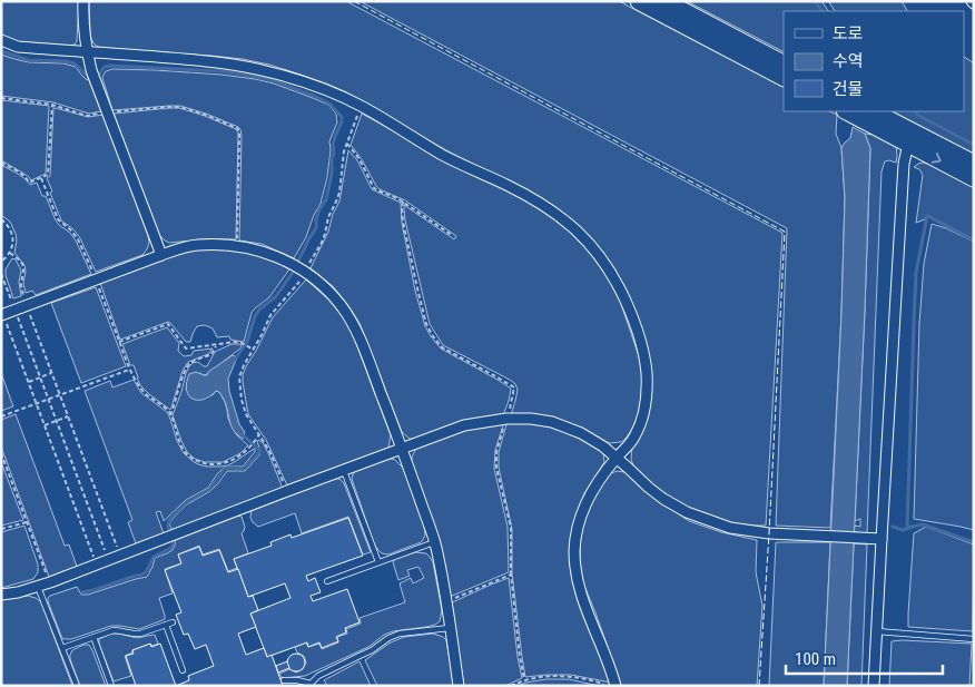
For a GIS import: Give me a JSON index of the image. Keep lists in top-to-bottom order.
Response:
{
  "legend": ["도로", "수역", "건물"],
  "scale_bar": "100 m"
}
